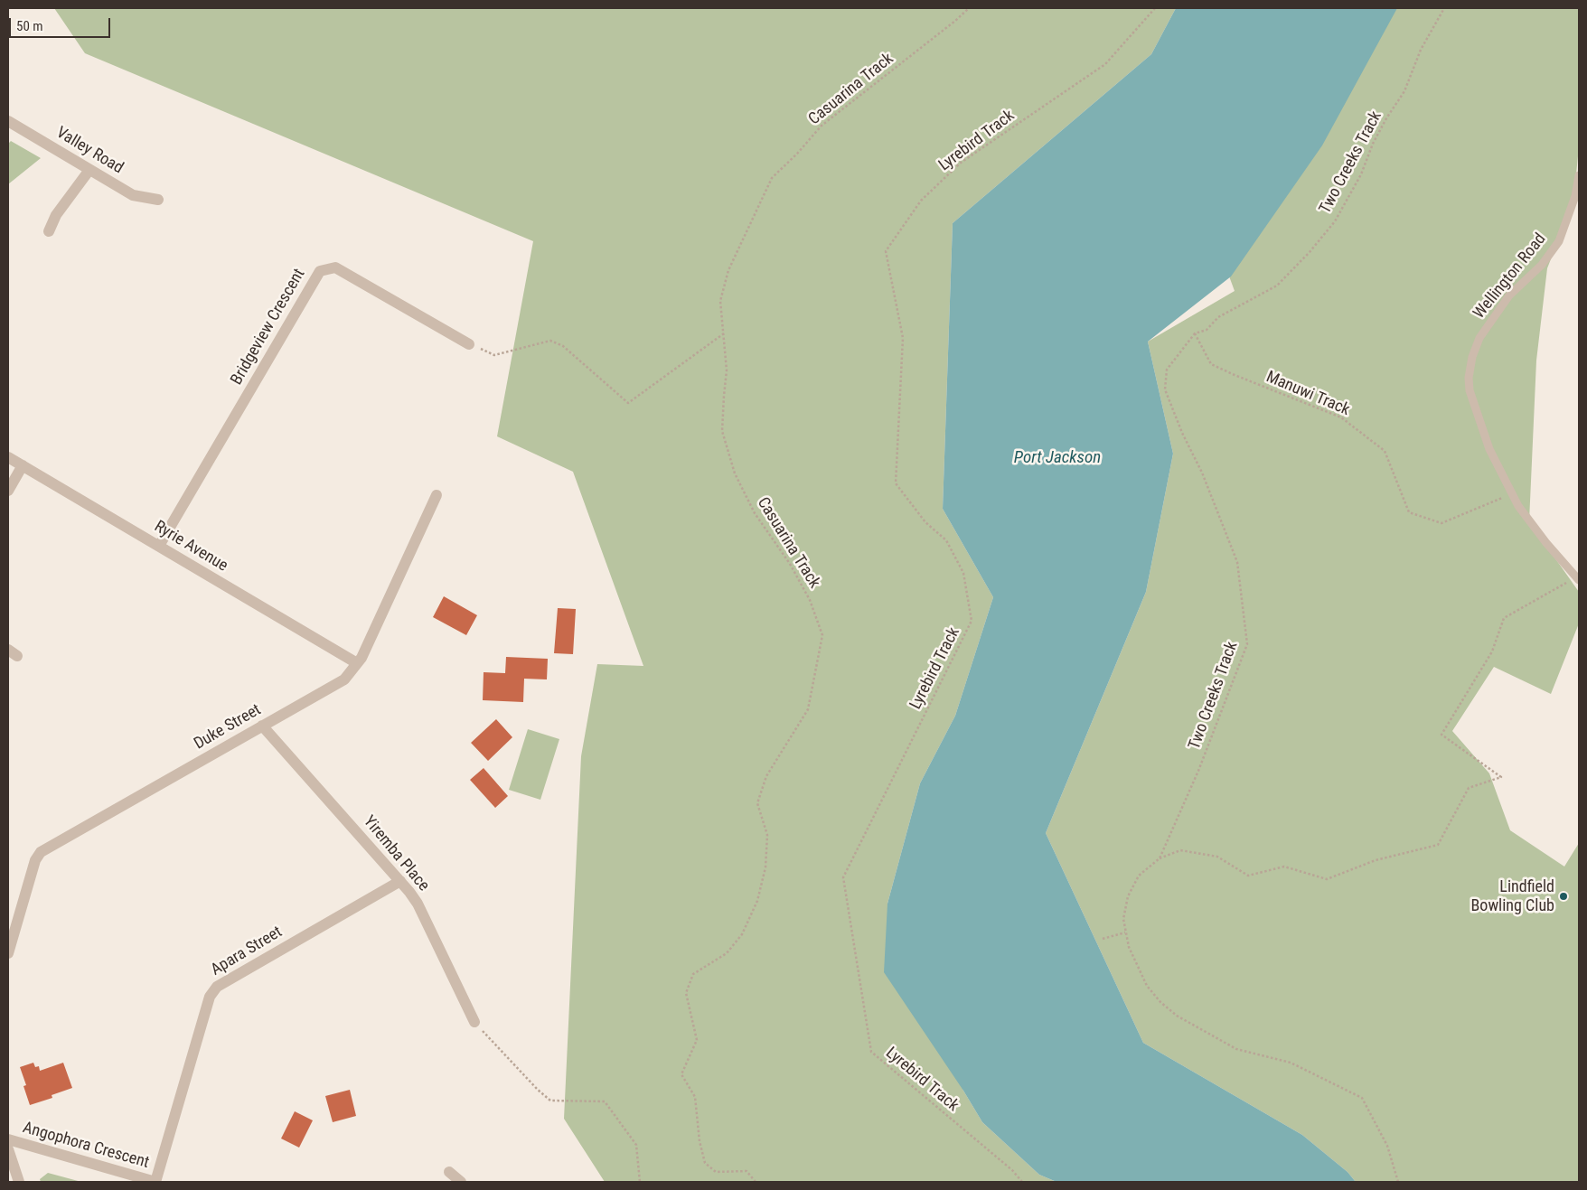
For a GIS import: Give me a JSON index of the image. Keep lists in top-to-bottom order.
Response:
{
  "streets": {
    "street": [
      "Valley Road",
      "Bridgeview Crescent",
      "Ryrie Avenue",
      "Duke Street",
      "Yiremba Place",
      "Apara Street",
      "Angophora Crescent"
    ],
    "lane": ["Wellington Road"],
    "path": [
      "Casuarina Track",
      "Lyrebird Track",
      "Two Creeks Track",
      "Manuwi Track"
    ]
  },
  "crossings": [
    ["Two Creeks Track", "Manuwi Track"],
    ["Wellington Road", "Manuwi Track"],
    ["Bridgeview Crescent", "Ryrie Avenue"],
    ["Ryrie Avenue", "Duke Street"],
    ["Duke Street", "Yiremba Place"],
    ["Yiremba Place", "Apara Street"],
    ["Apara Street", "Angophora Crescent"]
  ],
  "water": ["Port Jackson"],
  "places": ["Lindfield Bowling Club"],
  "scale_bar": "50 m"
}
